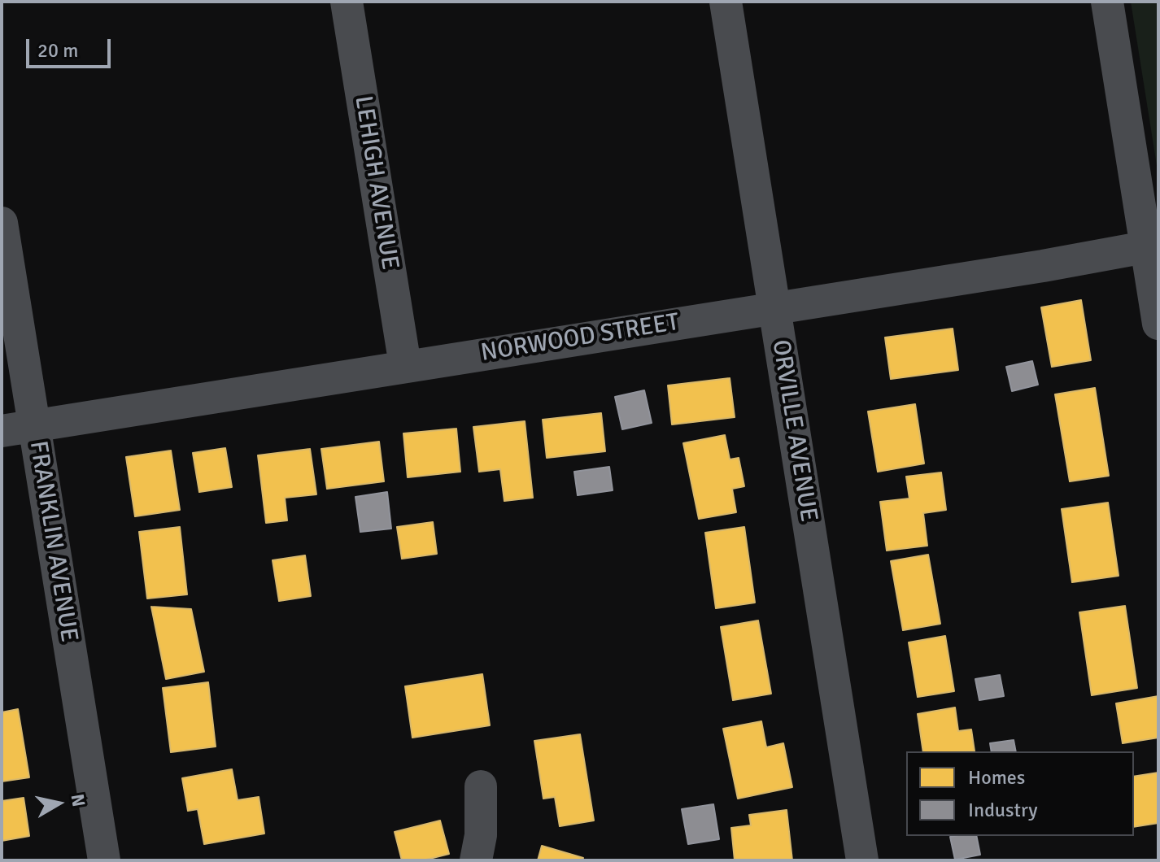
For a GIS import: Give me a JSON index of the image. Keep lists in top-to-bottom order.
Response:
{
  "streets": {
    "street": [
      "LEHIGH AVENUE",
      "NORWOOD STREET",
      "ORVILLE AVENUE",
      "FRANKLIN AVENUE"
    ]
  },
  "crossings": [
    ["LEHIGH AVENUE", "NORWOOD STREET"],
    ["NORWOOD STREET", "ORVILLE AVENUE"],
    ["NORWOOD STREET", "FRANKLIN AVENUE"]
  ],
  "legend": ["Homes", "Industry"],
  "scale_bar": "20 m",
  "north": "right"
}
